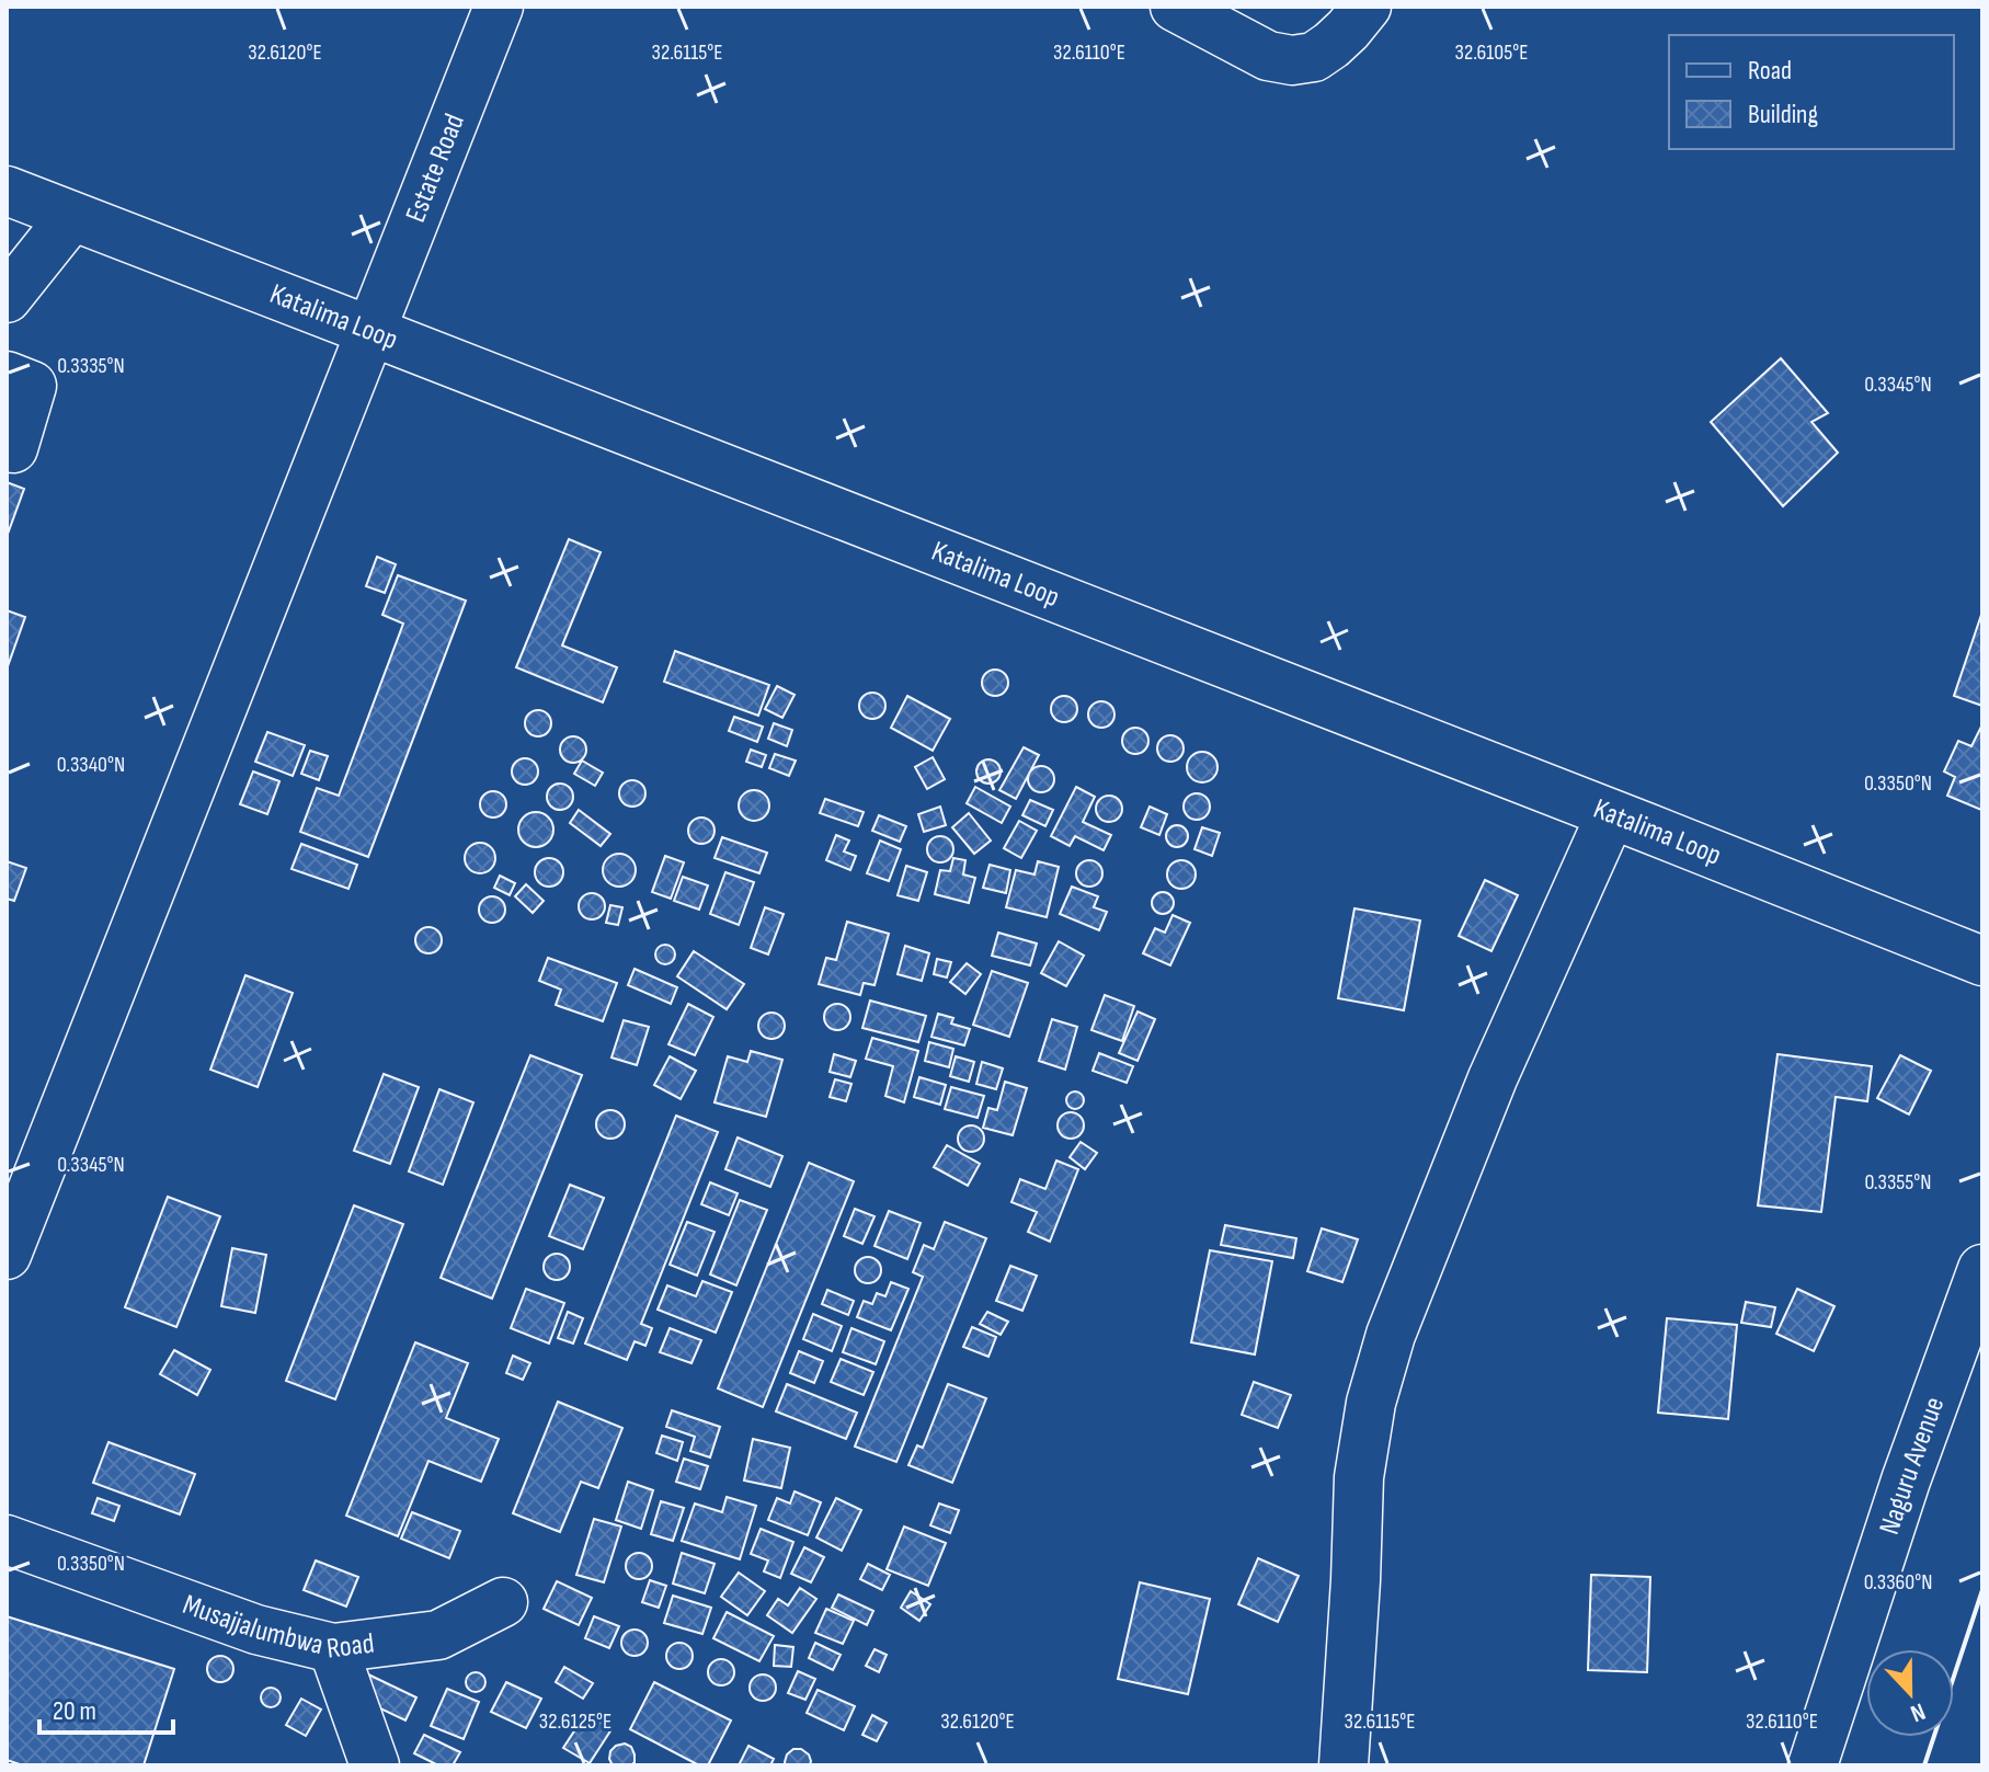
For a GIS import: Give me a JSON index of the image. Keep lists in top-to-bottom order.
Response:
{
  "streets": {
    "street": [
      "Estate Road",
      "Katalima Loop",
      "Naguru Avenue",
      "Musajjalumbwa Road"
    ]
  },
  "crossings": [
    ["Estate Road", "Katalima Loop"]
  ],
  "legend": ["Road", "Building"],
  "scale_bar": "20 m",
  "north": "bottom",
  "coordinates": [
    "32.6120°E",
    "32.6115°E",
    "32.6110°E",
    "32.6105°E",
    "0.3335°N",
    "0.3345°N",
    "0.3340°N",
    "0.3350°N",
    "0.3355°N",
    "0.3360°N",
    "32.6125°E"
  ]
}
